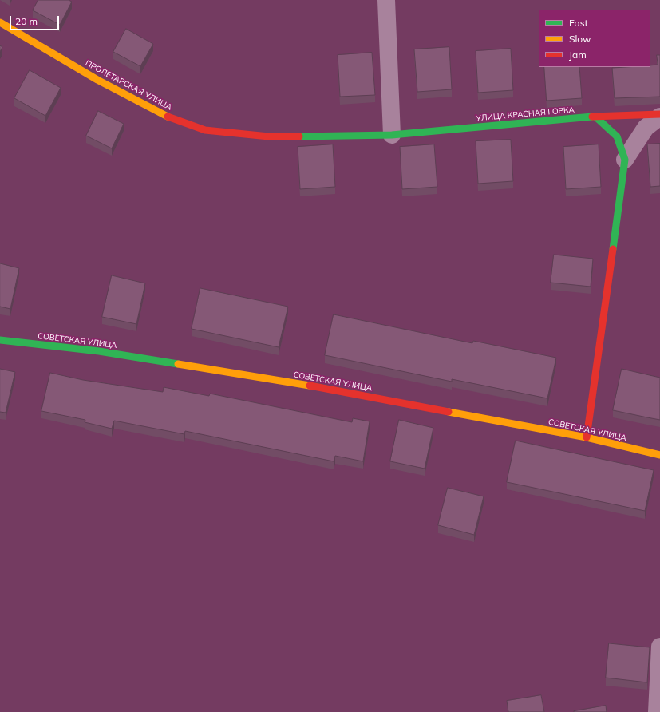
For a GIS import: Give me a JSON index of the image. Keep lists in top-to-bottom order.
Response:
{
  "streets": {
    "street": ["ПРОЛЕТАРСКАЯ УЛИЦА", "УЛИЦА КРАСНАЯ ГОРКА", "СОВЕТСКАЯ УЛИЦА"]
  },
  "crossings": [
    ["ПРОЛЕТАРСКАЯ УЛИЦА", "УЛИЦА КРАСНАЯ ГОРКА"]
  ],
  "legend": ["Fast", "Slow", "Jam"],
  "scale_bar": "20 m"
}
